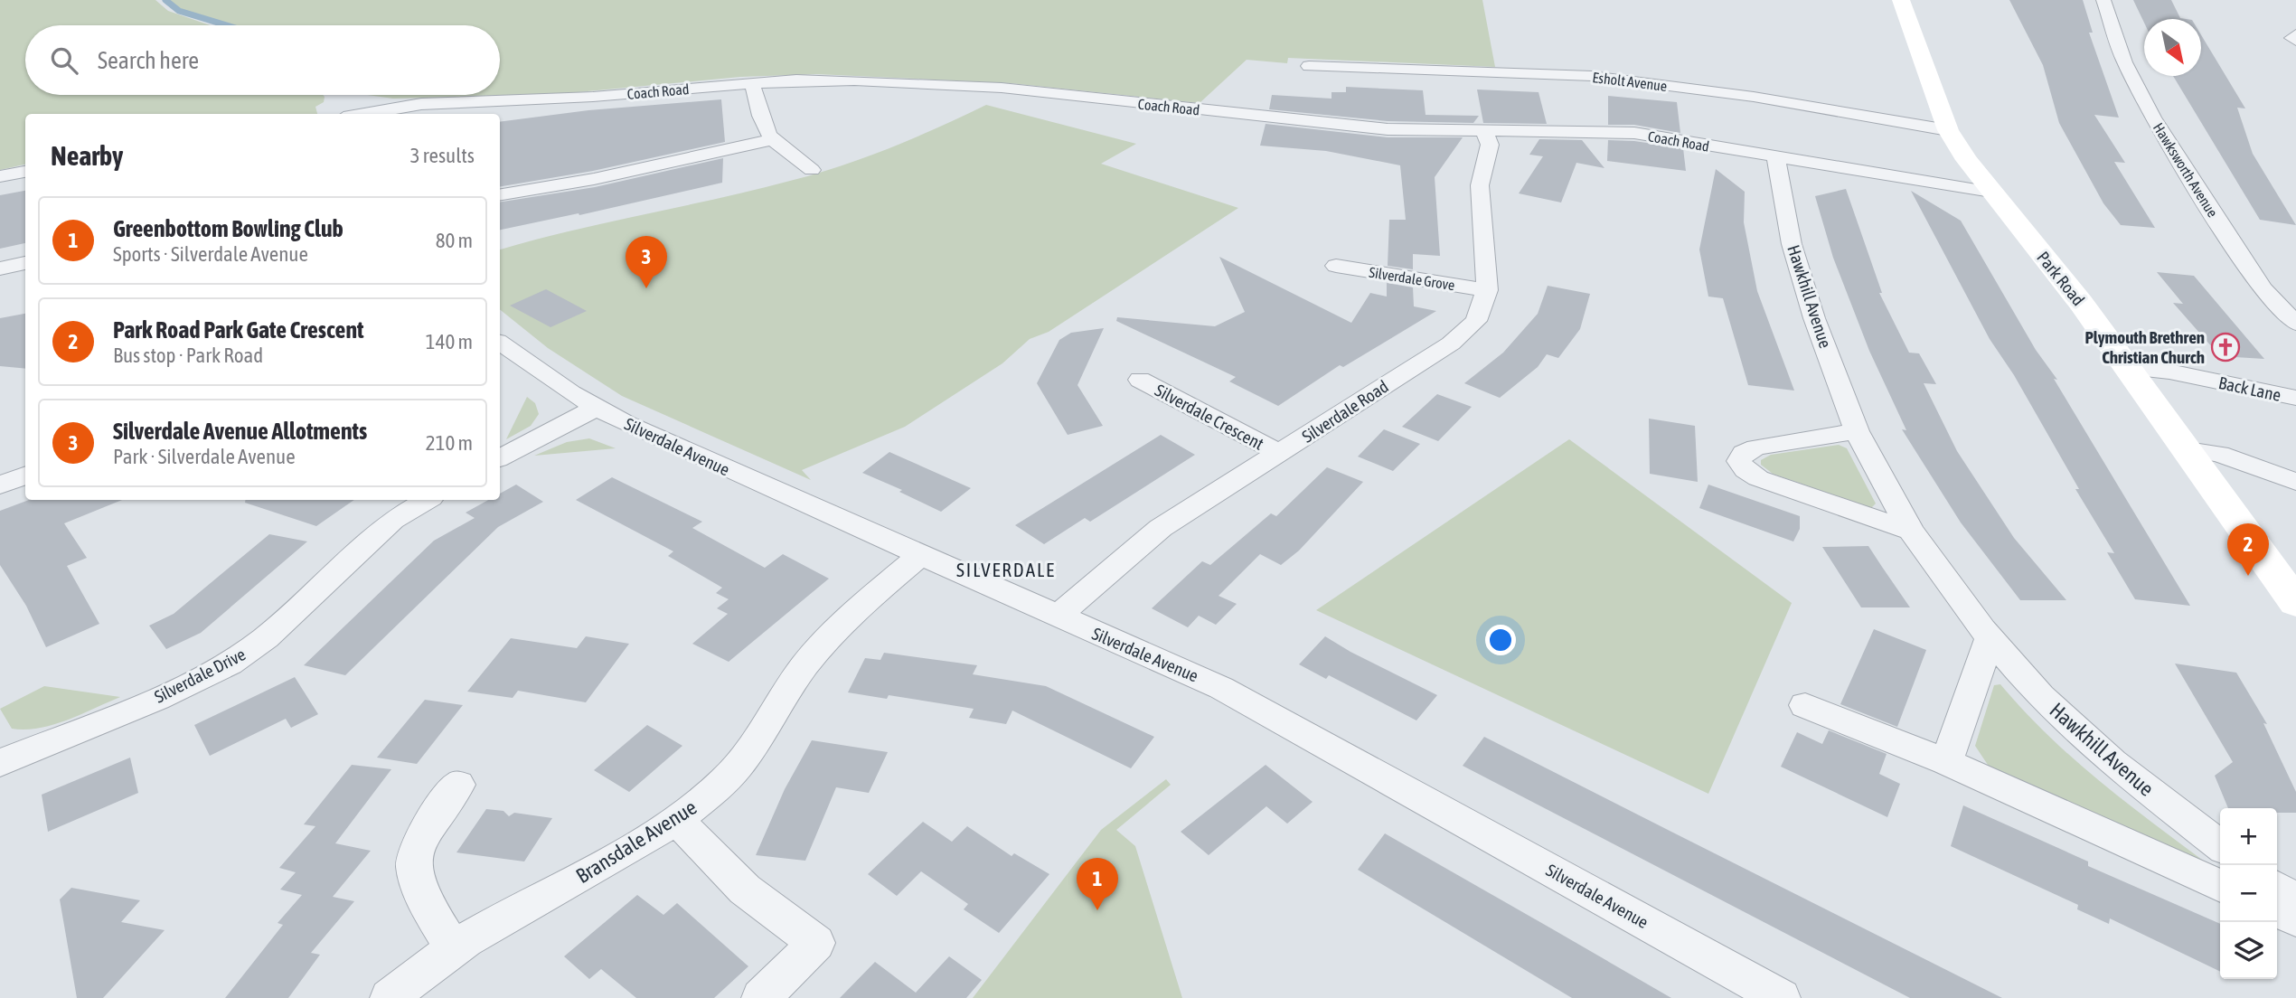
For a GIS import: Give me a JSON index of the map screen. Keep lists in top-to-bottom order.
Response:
{
  "streets": {
    "main road": ["Park Road"],
    "street": [
      "Esholt Avenue",
      "Coach Road",
      "Hawksworth Avenue",
      "Silverdale Grove",
      "Hawkhill Avenue",
      "Back Lane",
      "Silverdale Road",
      "Silverdale Crescent",
      "Silverdale Avenue",
      "Silverdale Drive",
      "Bransdale Avenue"
    ]
  },
  "crossings": [
    ["Esholt Avenue", "Park Road"],
    ["Coach Road", "Park Road"],
    ["Coach Road", "Hawkhill Avenue"],
    ["Coach Road", "Silverdale Road"],
    ["Silverdale Grove", "Silverdale Road"],
    ["Park Road", "Back Lane"],
    ["Silverdale Road", "Silverdale Crescent"],
    ["Silverdale Road", "Silverdale Avenue"],
    ["Silverdale Avenue", "Bransdale Avenue"]
  ],
  "districts": ["SILVERDALE"],
  "places": {
    "church": ["Plymouth Brethren Christian Church"]
  },
  "north": "bottom right",
  "page": {
    "search": "Search here",
    "heading": ["Nearby", "3 results"],
    "list": [
      {
        "mark": "1",
        "name": "Greenbottom Bowling Club",
        "note": "Sports · Silverdale Avenue",
        "value": "80 m"
      },
      {
        "mark": "2",
        "name": "Park Road Park Gate Crescent",
        "note": "Bus stop · Park Road",
        "value": "140 m"
      },
      {
        "mark": "3",
        "name": "Silverdale Avenue Allotments",
        "note": "Park · Silverdale Avenue",
        "value": "210 m"
      }
    ],
    "pins": ["3", "2", "1"],
    "map_buttons": ["+", "−"]
  }
}
